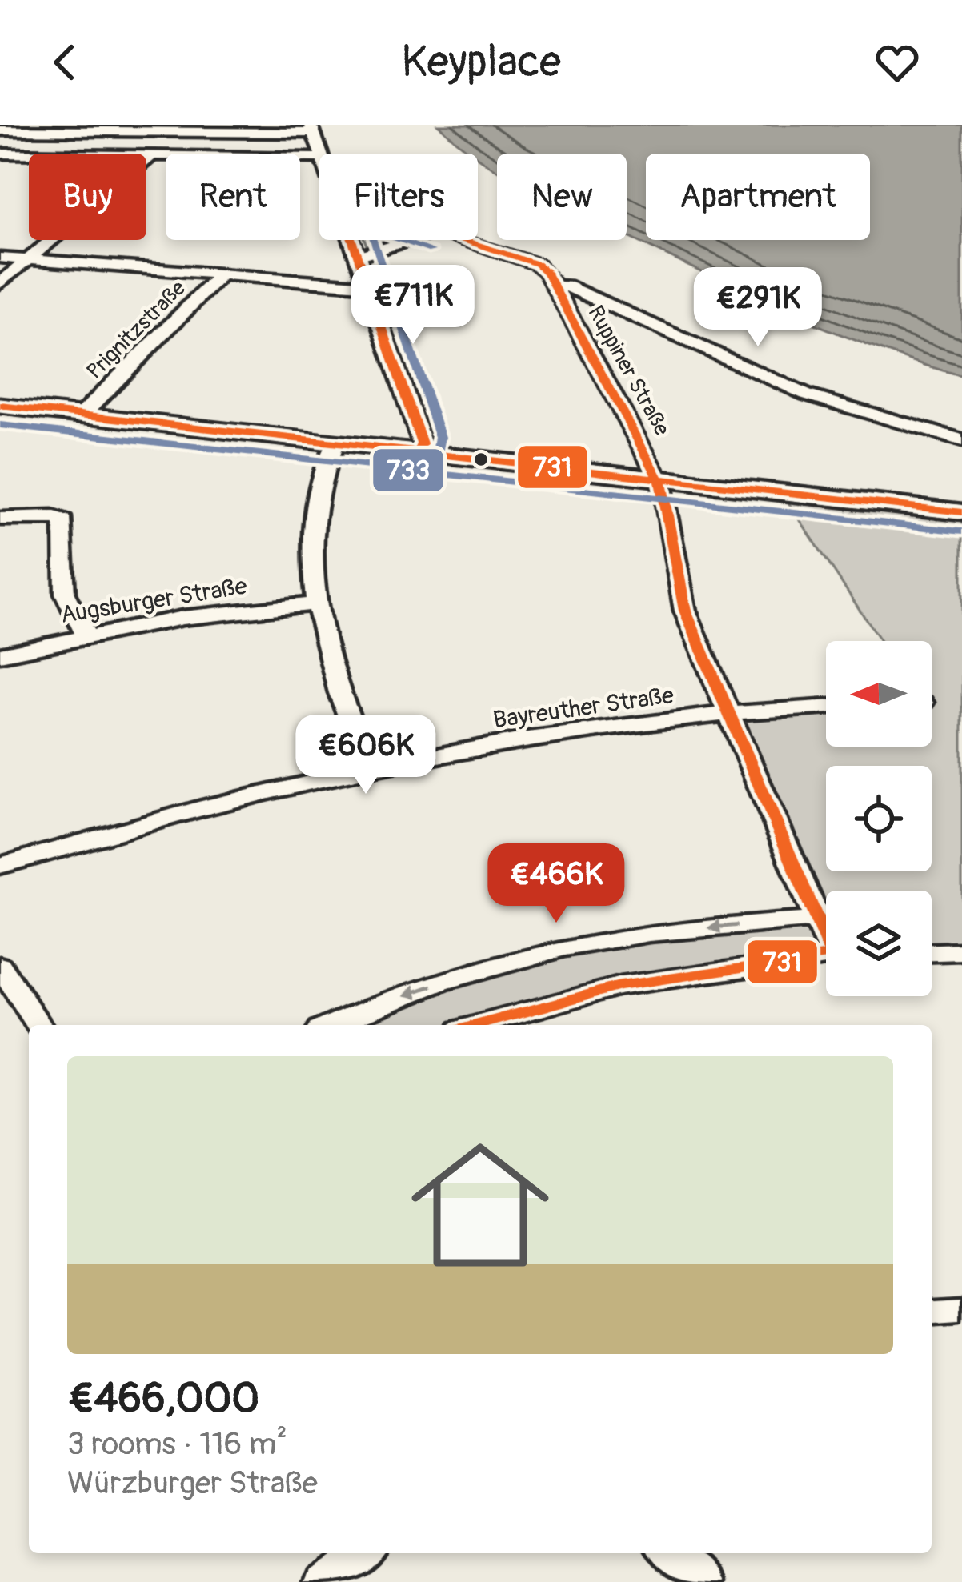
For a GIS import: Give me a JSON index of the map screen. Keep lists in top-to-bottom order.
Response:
{
  "streets": {
    "street": [
      "Prignitzstraße",
      "Ruppiner Straße",
      "Augsburger Straße",
      "Bayreuther Straße"
    ]
  },
  "crossings": [
    ["Ruppiner Straße", "Bayreuther Straße"]
  ],
  "lines": ["transit line 731", "transit line 733"],
  "north": "left",
  "page": {
    "header": "Keyplace",
    "chip": [
      "Buy",
      "Rent",
      "Filters",
      "New",
      "Apartment"
    ],
    "price": [
      "€711K",
      "€291K",
      "€606K",
      "€466K"
    ],
    "list": [
      {
        "name": "€466,000",
        "note": "3 rooms · 116 m² · Würzburger Straße"
      }
    ]
  }
}
